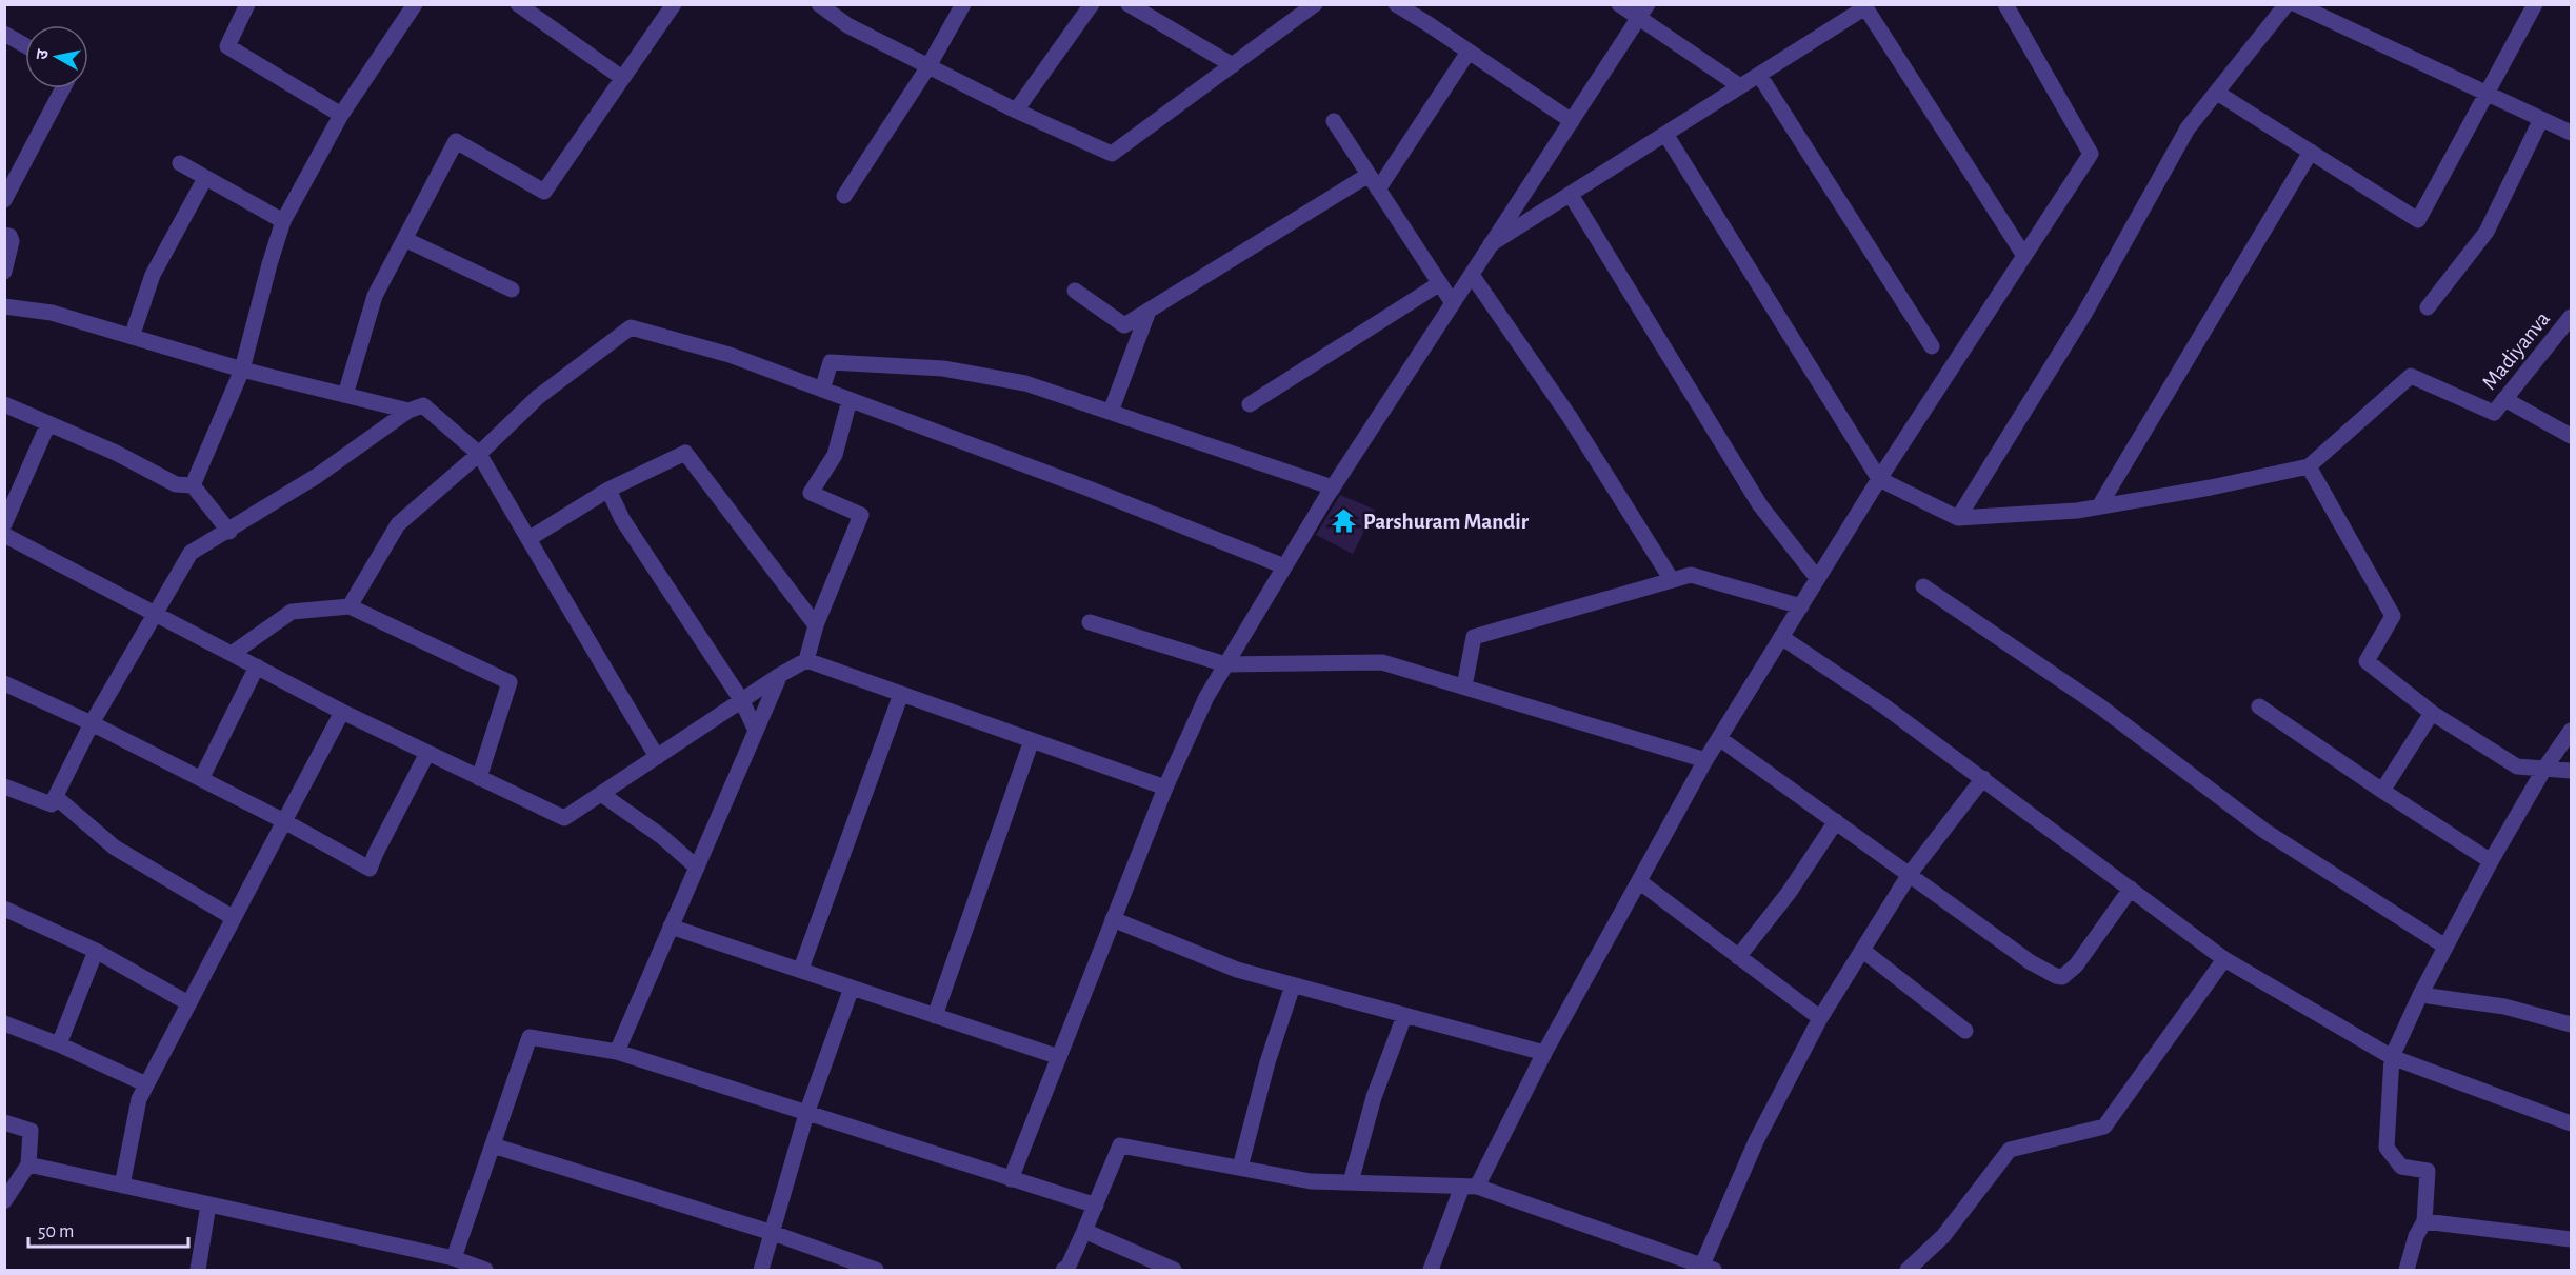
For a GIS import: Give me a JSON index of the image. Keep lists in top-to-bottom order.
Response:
{
  "streets": {
    "street": ["Madiyanva"]
  },
  "places": {
    "temple": ["Parshuram Mandir"]
  },
  "scale_bar": "50 m",
  "north": "left"
}
